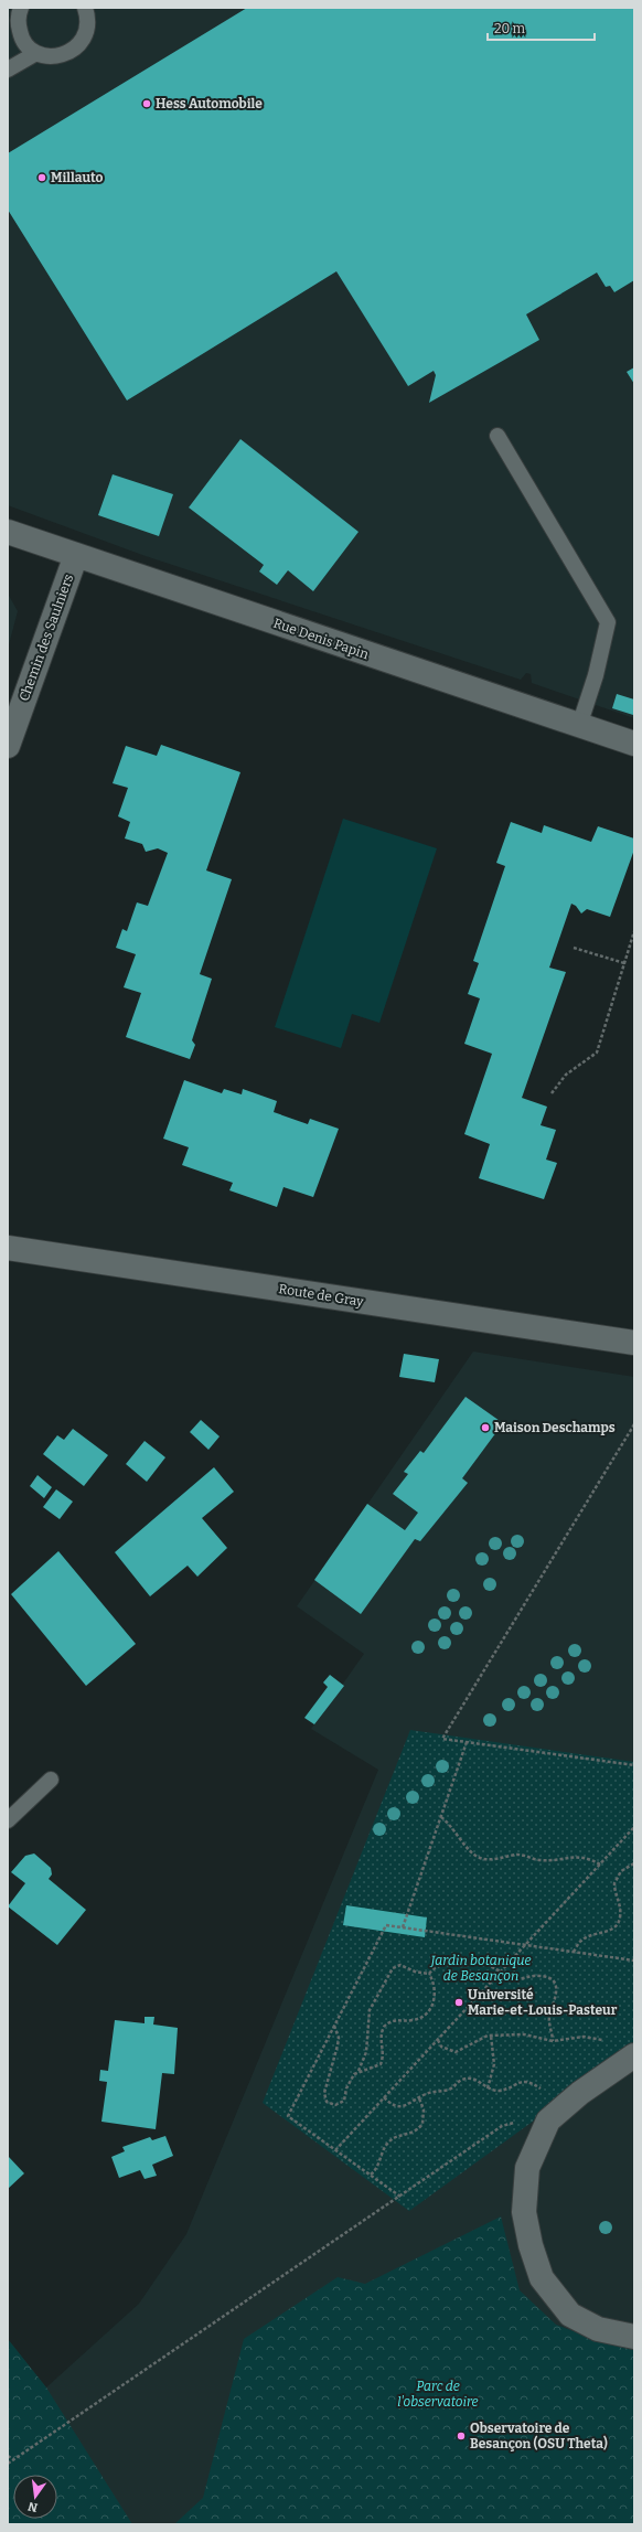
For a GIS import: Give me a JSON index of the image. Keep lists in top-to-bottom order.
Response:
{
  "streets": {
    "street": ["Chemin des Saulniers", "Rue Denis Papin", "Route de Gray"]
  },
  "crossings": [
    ["Chemin des Saulniers", "Rue Denis Papin"]
  ],
  "parks": ["Jardin botanique de Besançon", "Parc de l'observatoire"],
  "places": [
    "Hess Automobile",
    "Millauto",
    "Maison Deschamps",
    "Université Marie-et-Louis-Pasteur",
    "Observatoire de Besançon (OSU Theta)"
  ],
  "scale_bar": "20 m",
  "north": "bottom"
}
